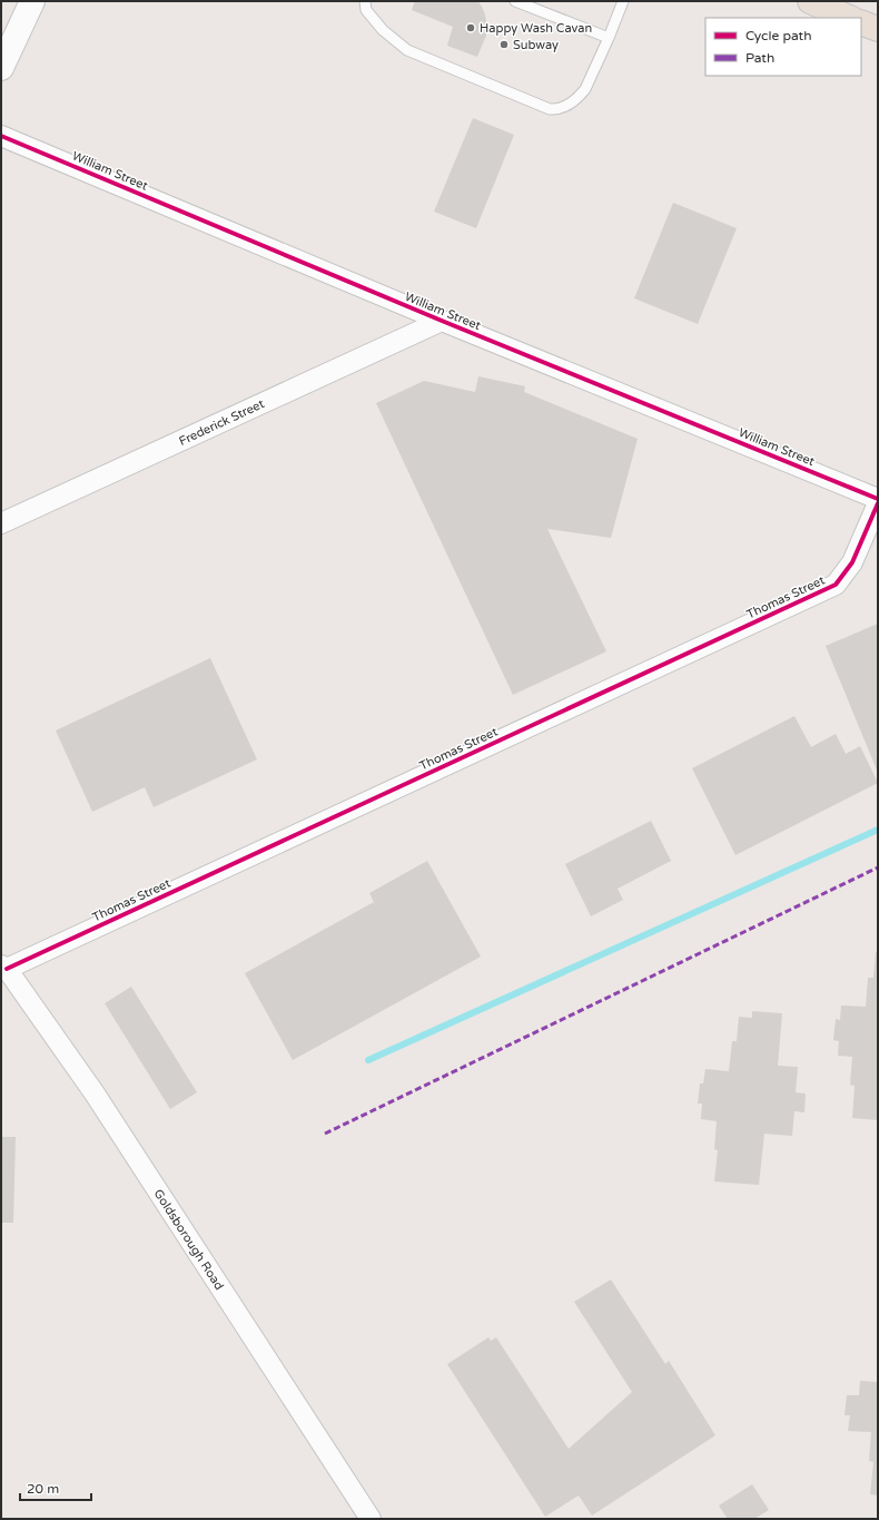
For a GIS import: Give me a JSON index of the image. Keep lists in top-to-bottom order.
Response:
{
  "streets": {
    "street": [
      "William Street",
      "Frederick Street",
      "Thomas Street",
      "Goldsborough Road"
    ]
  },
  "crossings": [
    ["William Street", "Frederick Street"],
    ["Thomas Street", "Goldsborough Road"]
  ],
  "places": ["Happy Wash Cavan", "Subway"],
  "legend": ["Cycle path", "Path"],
  "scale_bar": "20 m"
}
